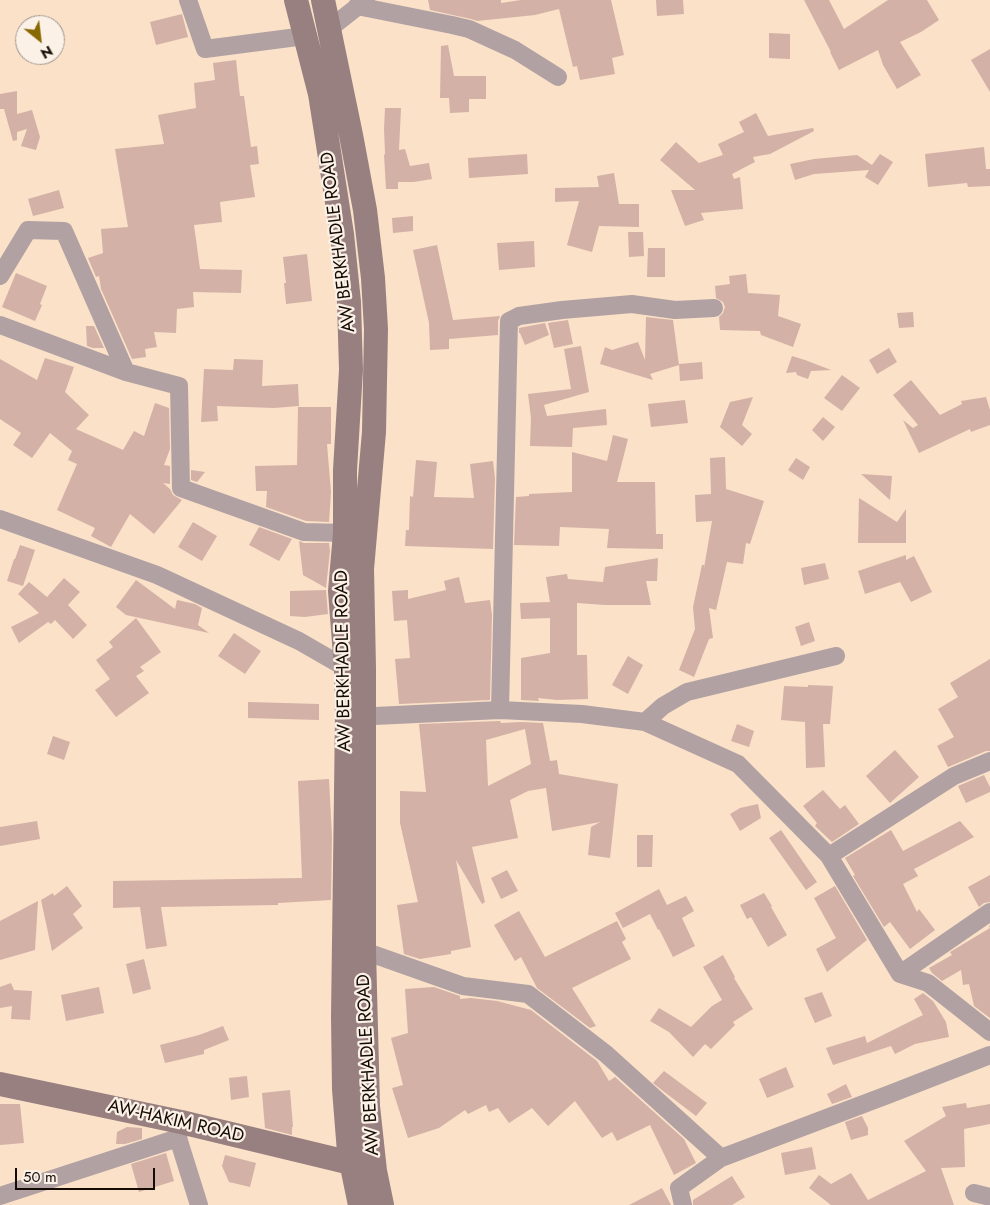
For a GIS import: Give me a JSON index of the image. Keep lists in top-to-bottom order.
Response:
{
  "streets": {
    "main road": ["AW BERKHADLE ROAD", "AW-HAKIM ROAD"]
  },
  "crossings": [
    ["AW BERKHADLE ROAD", "AW-HAKIM ROAD"]
  ],
  "scale_bar": "50 m",
  "north": "bottom right"
}
